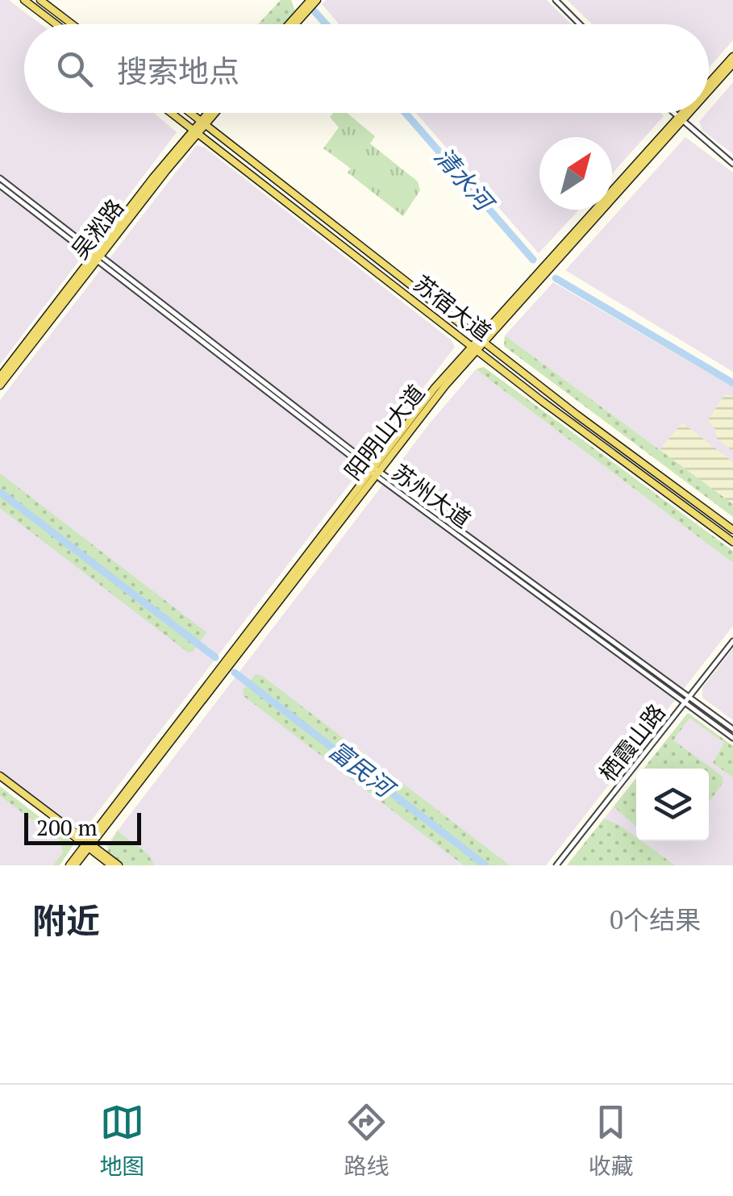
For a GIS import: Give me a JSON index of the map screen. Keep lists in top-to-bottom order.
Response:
{
  "streets": {
    "main road": ["吴淞路", "苏宿大道", "阳明山大道"],
    "street": ["苏州大道", "栖霞山路"]
  },
  "crossings": [
    ["吴淞路", "苏宿大道"],
    ["吴淞路", "苏州大道"],
    ["苏宿大道", "阳明山大道"],
    ["阳明山大道", "苏州大道"],
    ["苏州大道", "栖霞山路"]
  ],
  "water": ["清水河", "富民河"],
  "scale_bar": "200 m",
  "north": "top right",
  "page": {
    "search": "搜索地点",
    "scale": "200 m",
    "heading": ["附近", "0个结果"],
    "nav": ["地图", "路线", "收藏"]
  }
}
